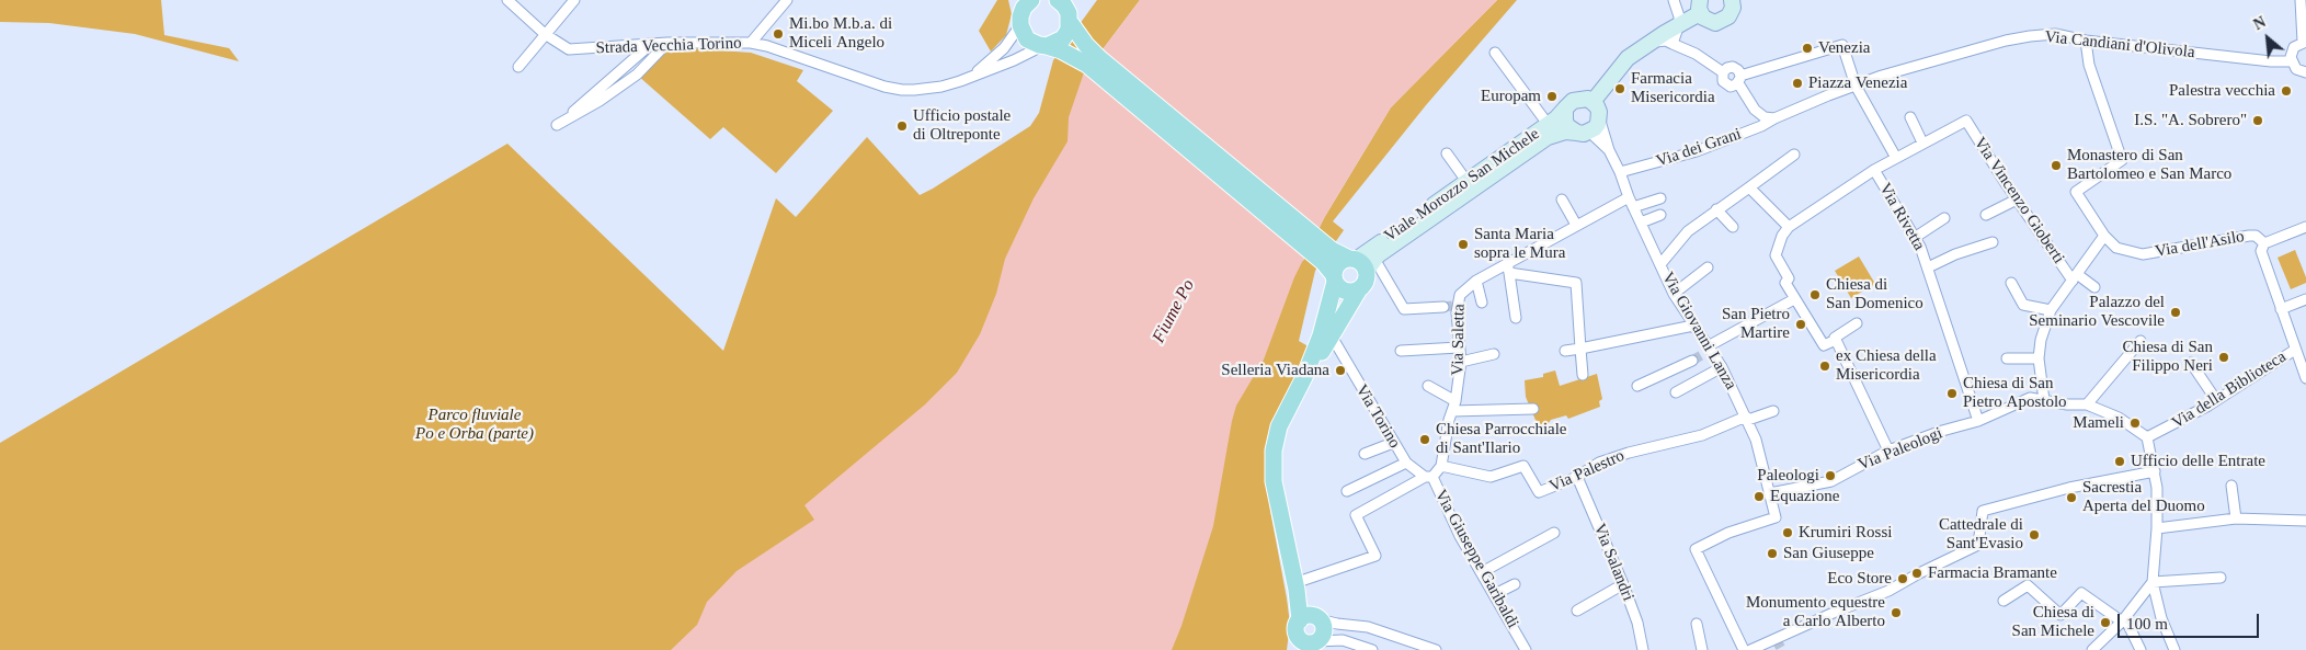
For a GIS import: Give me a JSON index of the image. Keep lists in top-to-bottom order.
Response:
{
  "streets": {
    "main road": ["Viale Morozzo San Michele"],
    "street": [
      "Via Candiani d'Olivola",
      "Strada Vecchia Torino",
      "Via dei Grani",
      "Via Vincenzo Gioberti",
      "Via Rivetta",
      "Via dell'Asilo",
      "Via Giovanni Lanza",
      "Via Saletta",
      "Via della Biblioteca",
      "Via Torino",
      "Via Paleologi",
      "Via Palestro",
      "Via Giuseppe Garibaldi",
      "Via Salandri"
    ]
  },
  "crossings": [
    ["Via dei Grani", "Via Giovanni Lanza"],
    ["Viale Morozzo San Michele", "Via Giovanni Lanza"],
    ["Via Rivetta", "Via Paleologi"],
    ["Via Giovanni Lanza", "Via Saletta"],
    ["Via Giovanni Lanza", "Via Paleologi"],
    ["Via Giovanni Lanza", "Via Palestro"],
    ["Via Saletta", "Via Torino"],
    ["Via Saletta", "Via Palestro"],
    ["Via Saletta", "Via Giuseppe Garibaldi"],
    ["Via Torino", "Via Giuseppe Garibaldi"],
    ["Via Palestro", "Via Salandri"]
  ],
  "water": ["Fiume Po"],
  "parks": ["Parco fluviale Po e Orba (parte)"],
  "places": [
    "Mi.bo M.b.a. di Miceli Angelo",
    "Venezia",
    "Piazza Venezia",
    "Farmacia Misericordia",
    "Palestra vecchia",
    "Europam",
    "I.S. \"A. Sobrero\"",
    "Ufficio postale di Oltreponte",
    "Monastero di San Bartolomeo e San Marco",
    "Santa Maria sopra le Mura",
    "Chiesa di San Domenico",
    "Palazzo del Seminario Vescovile",
    "San Pietro Martire",
    "Chiesa di San Filippo Neri",
    "ex Chiesa della Misericordia",
    "Selleria Viadana",
    "Chiesa di San Pietro Apostolo",
    "Mameli",
    "Chiesa Parrocchiale di Sant'Ilario",
    "Ufficio delle Entrate",
    "Paleologi",
    "Equazione",
    "Sacrestia Aperta del Duomo",
    "Krumiri Rossi",
    "Cattedrale di Sant'Evasio",
    "San Giuseppe",
    "Farmacia Bramante",
    "Eco Store",
    "Monumento equestre a Carlo Alberto",
    "Chiesa di San Michele"
  ],
  "scale_bar": "100 m",
  "north": "top left"
}
